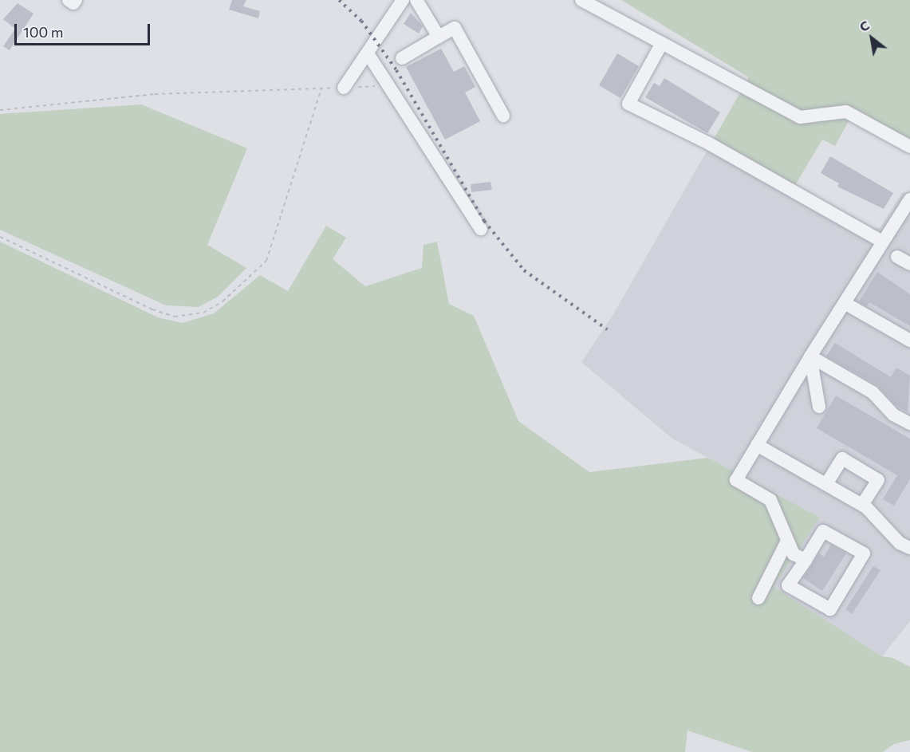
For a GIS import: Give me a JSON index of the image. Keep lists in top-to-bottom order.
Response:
{
  "scale_bar": "100 m",
  "north": "top left"
}
